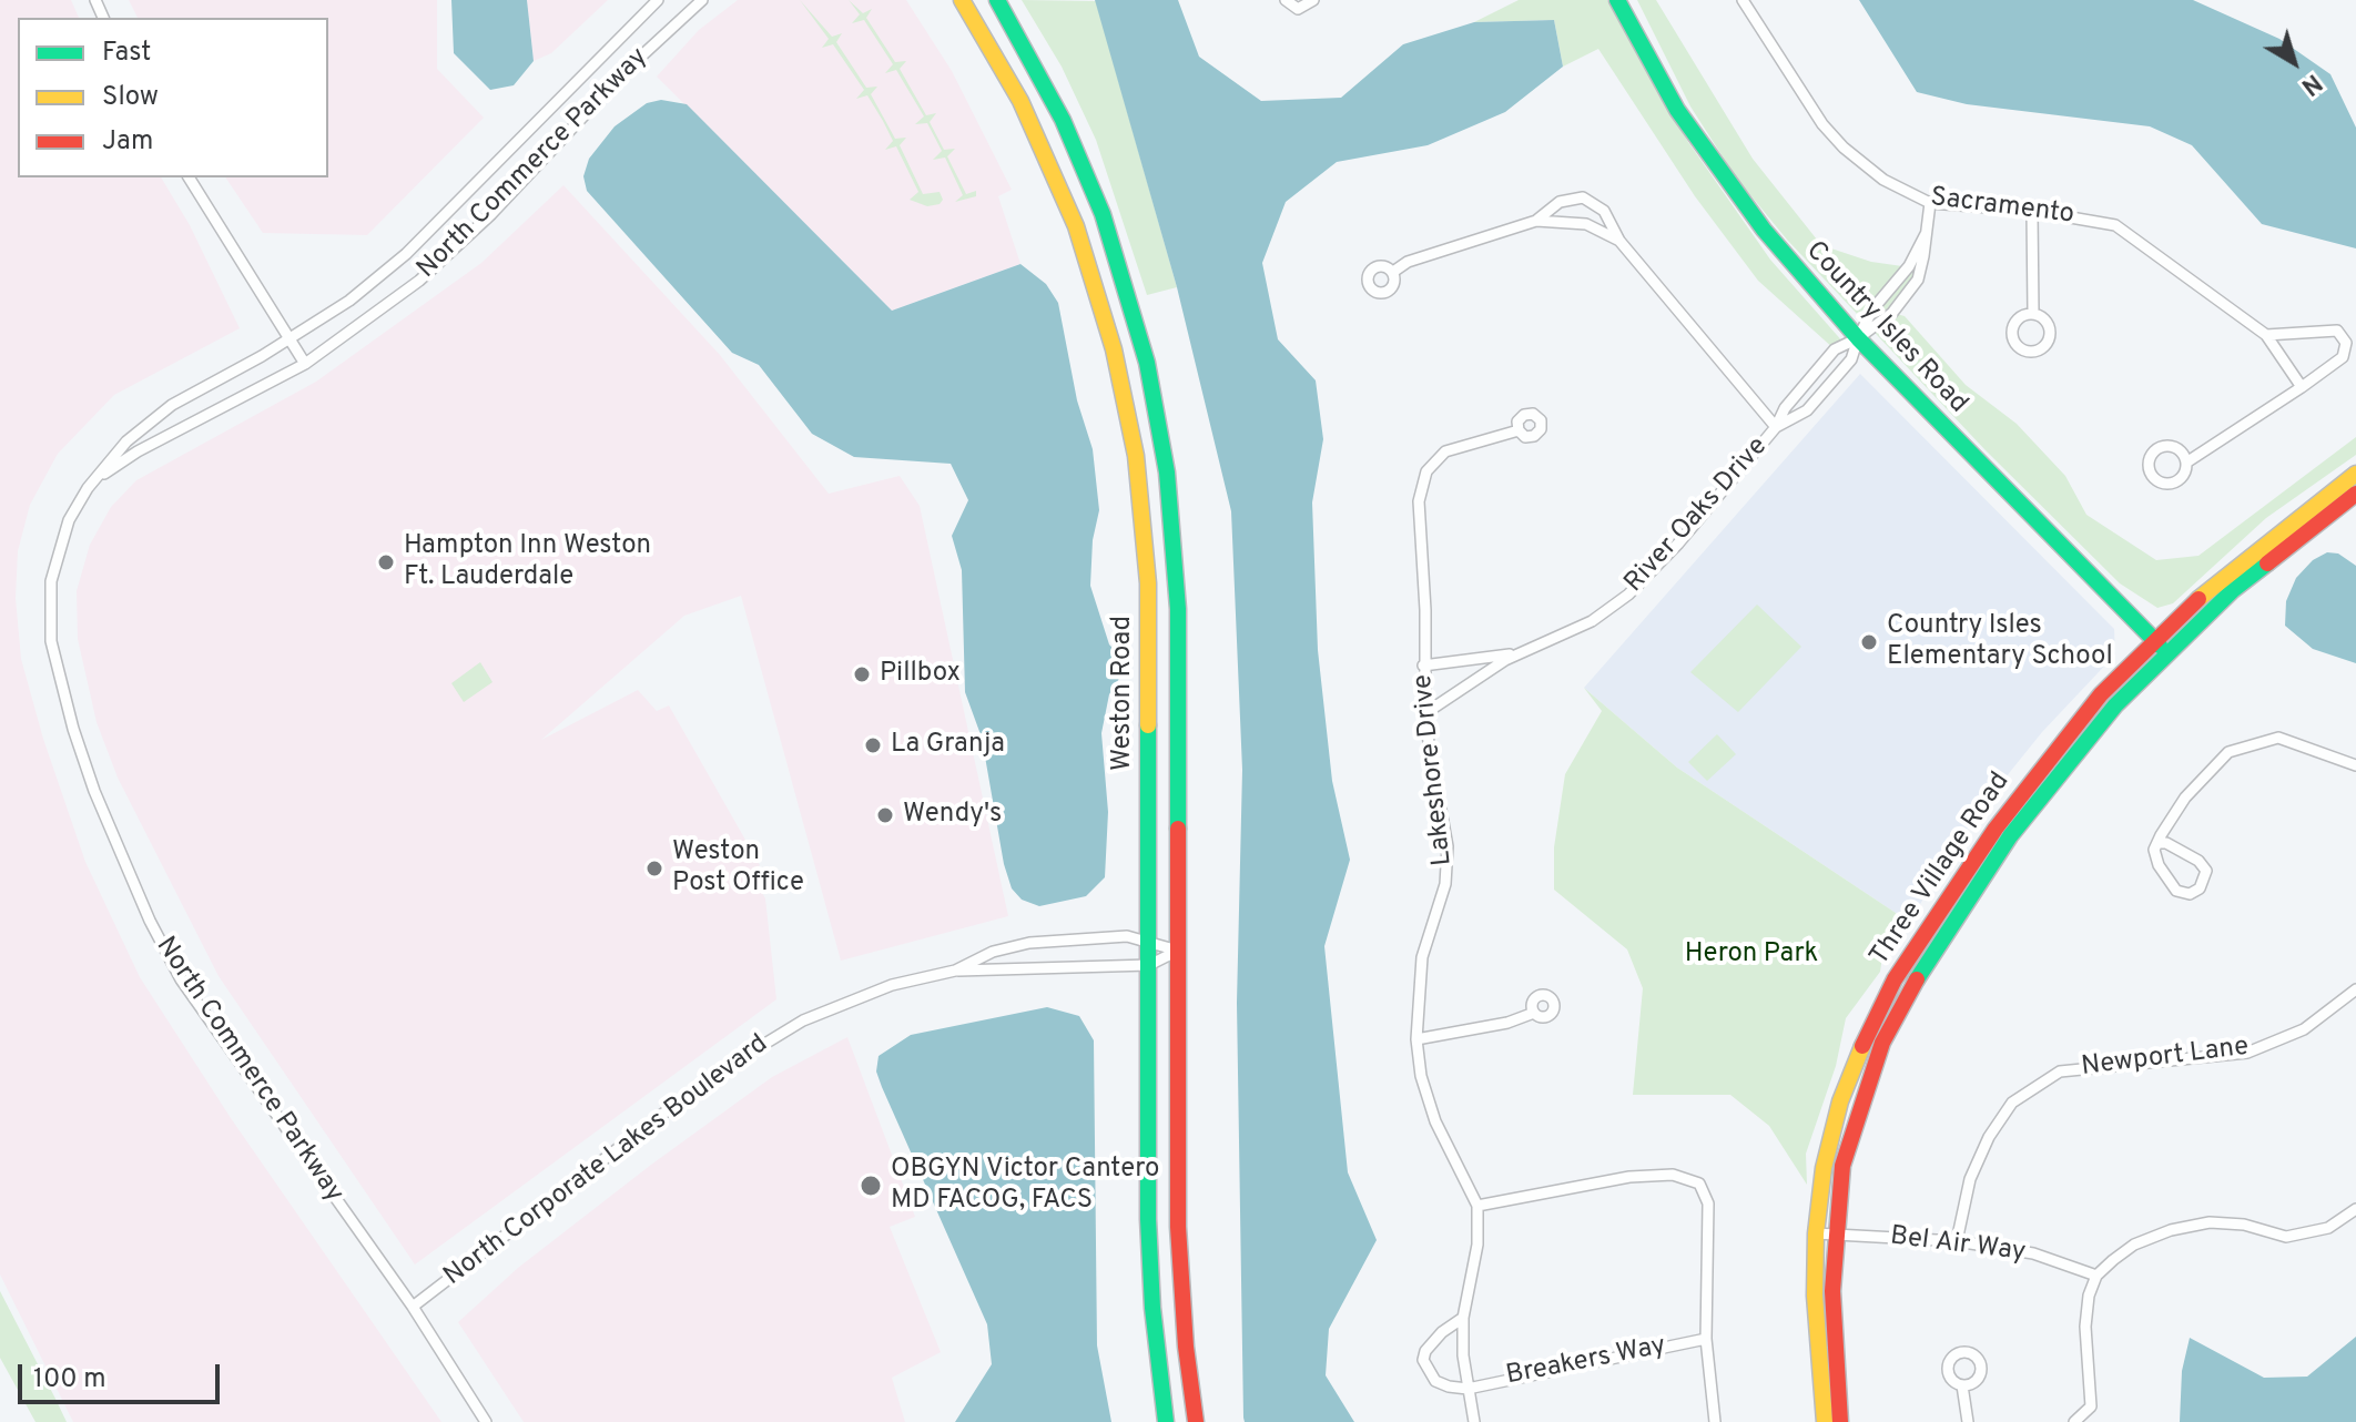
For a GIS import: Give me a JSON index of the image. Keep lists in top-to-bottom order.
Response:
{
  "streets": {
    "street": [
      "North Commerce Parkway",
      "Sacramento",
      "Country Isles Road",
      "River Oaks Drive",
      "Weston Road",
      "Lakeshore Drive",
      "Three Village Road",
      "Newport Lane",
      "North Corporate Lakes Boulevard",
      "Bel Air Way",
      "Breakers Way"
    ]
  },
  "crossings": [
    ["North Commerce Parkway", "North Corporate Lakes Boulevard"],
    ["Country Isles Road", "River Oaks Drive"],
    ["Country Isles Road", "Three Village Road"],
    ["River Oaks Drive", "Lakeshore Drive"],
    ["Weston Road", "North Corporate Lakes Boulevard"],
    ["Lakeshore Drive", "Breakers Way"],
    ["Three Village Road", "Bel Air Way"],
    ["Newport Lane", "Bel Air Way"]
  ],
  "parks": ["Heron Park"],
  "places": [
    "Hampton Inn Weston Ft. Lauderdale",
    "Country Isles Elementary School",
    "Pillbox",
    "La Granja",
    "Wendy's",
    "Weston Post Office",
    "OBGYN Victor Cantero MD FACOG, FACS"
  ],
  "legend": ["Fast", "Slow", "Jam"],
  "scale_bar": "100 m",
  "north": "bottom right"
}
